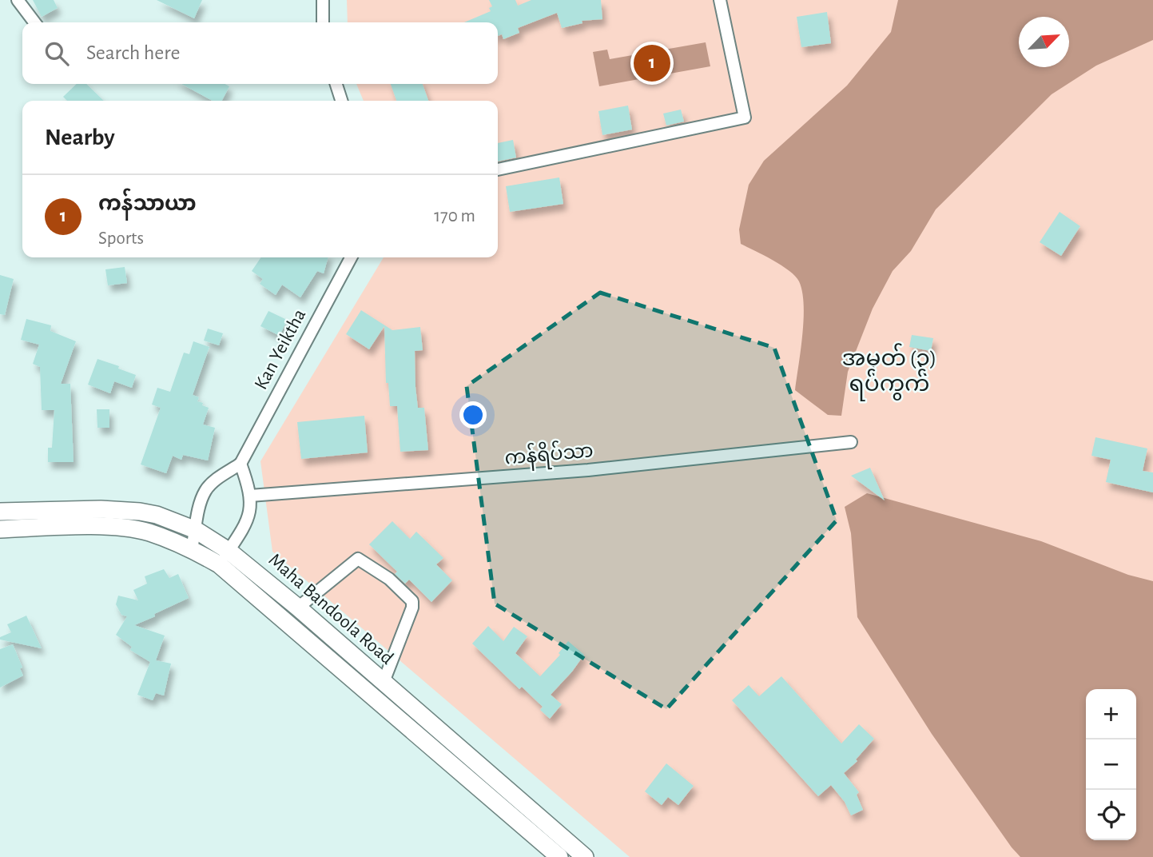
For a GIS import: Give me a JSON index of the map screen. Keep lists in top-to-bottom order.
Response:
{
  "streets": {
    "main road": ["Maha Bandoola Road"],
    "street": ["Kan Yeiktha", "ကန်ရိပ်သာ"]
  },
  "districts": ["အမှတ် (၃) ရပ်ကွက်"],
  "north": "top right",
  "page": {
    "search": "Search here",
    "pins": "1",
    "heading": "Nearby",
    "list": [
      {
        "mark": "1",
        "name": "ကန်သာယာ",
        "note": "Sports",
        "value": "170 m"
      }
    ],
    "map_buttons": ["+", "−"]
  }
}
